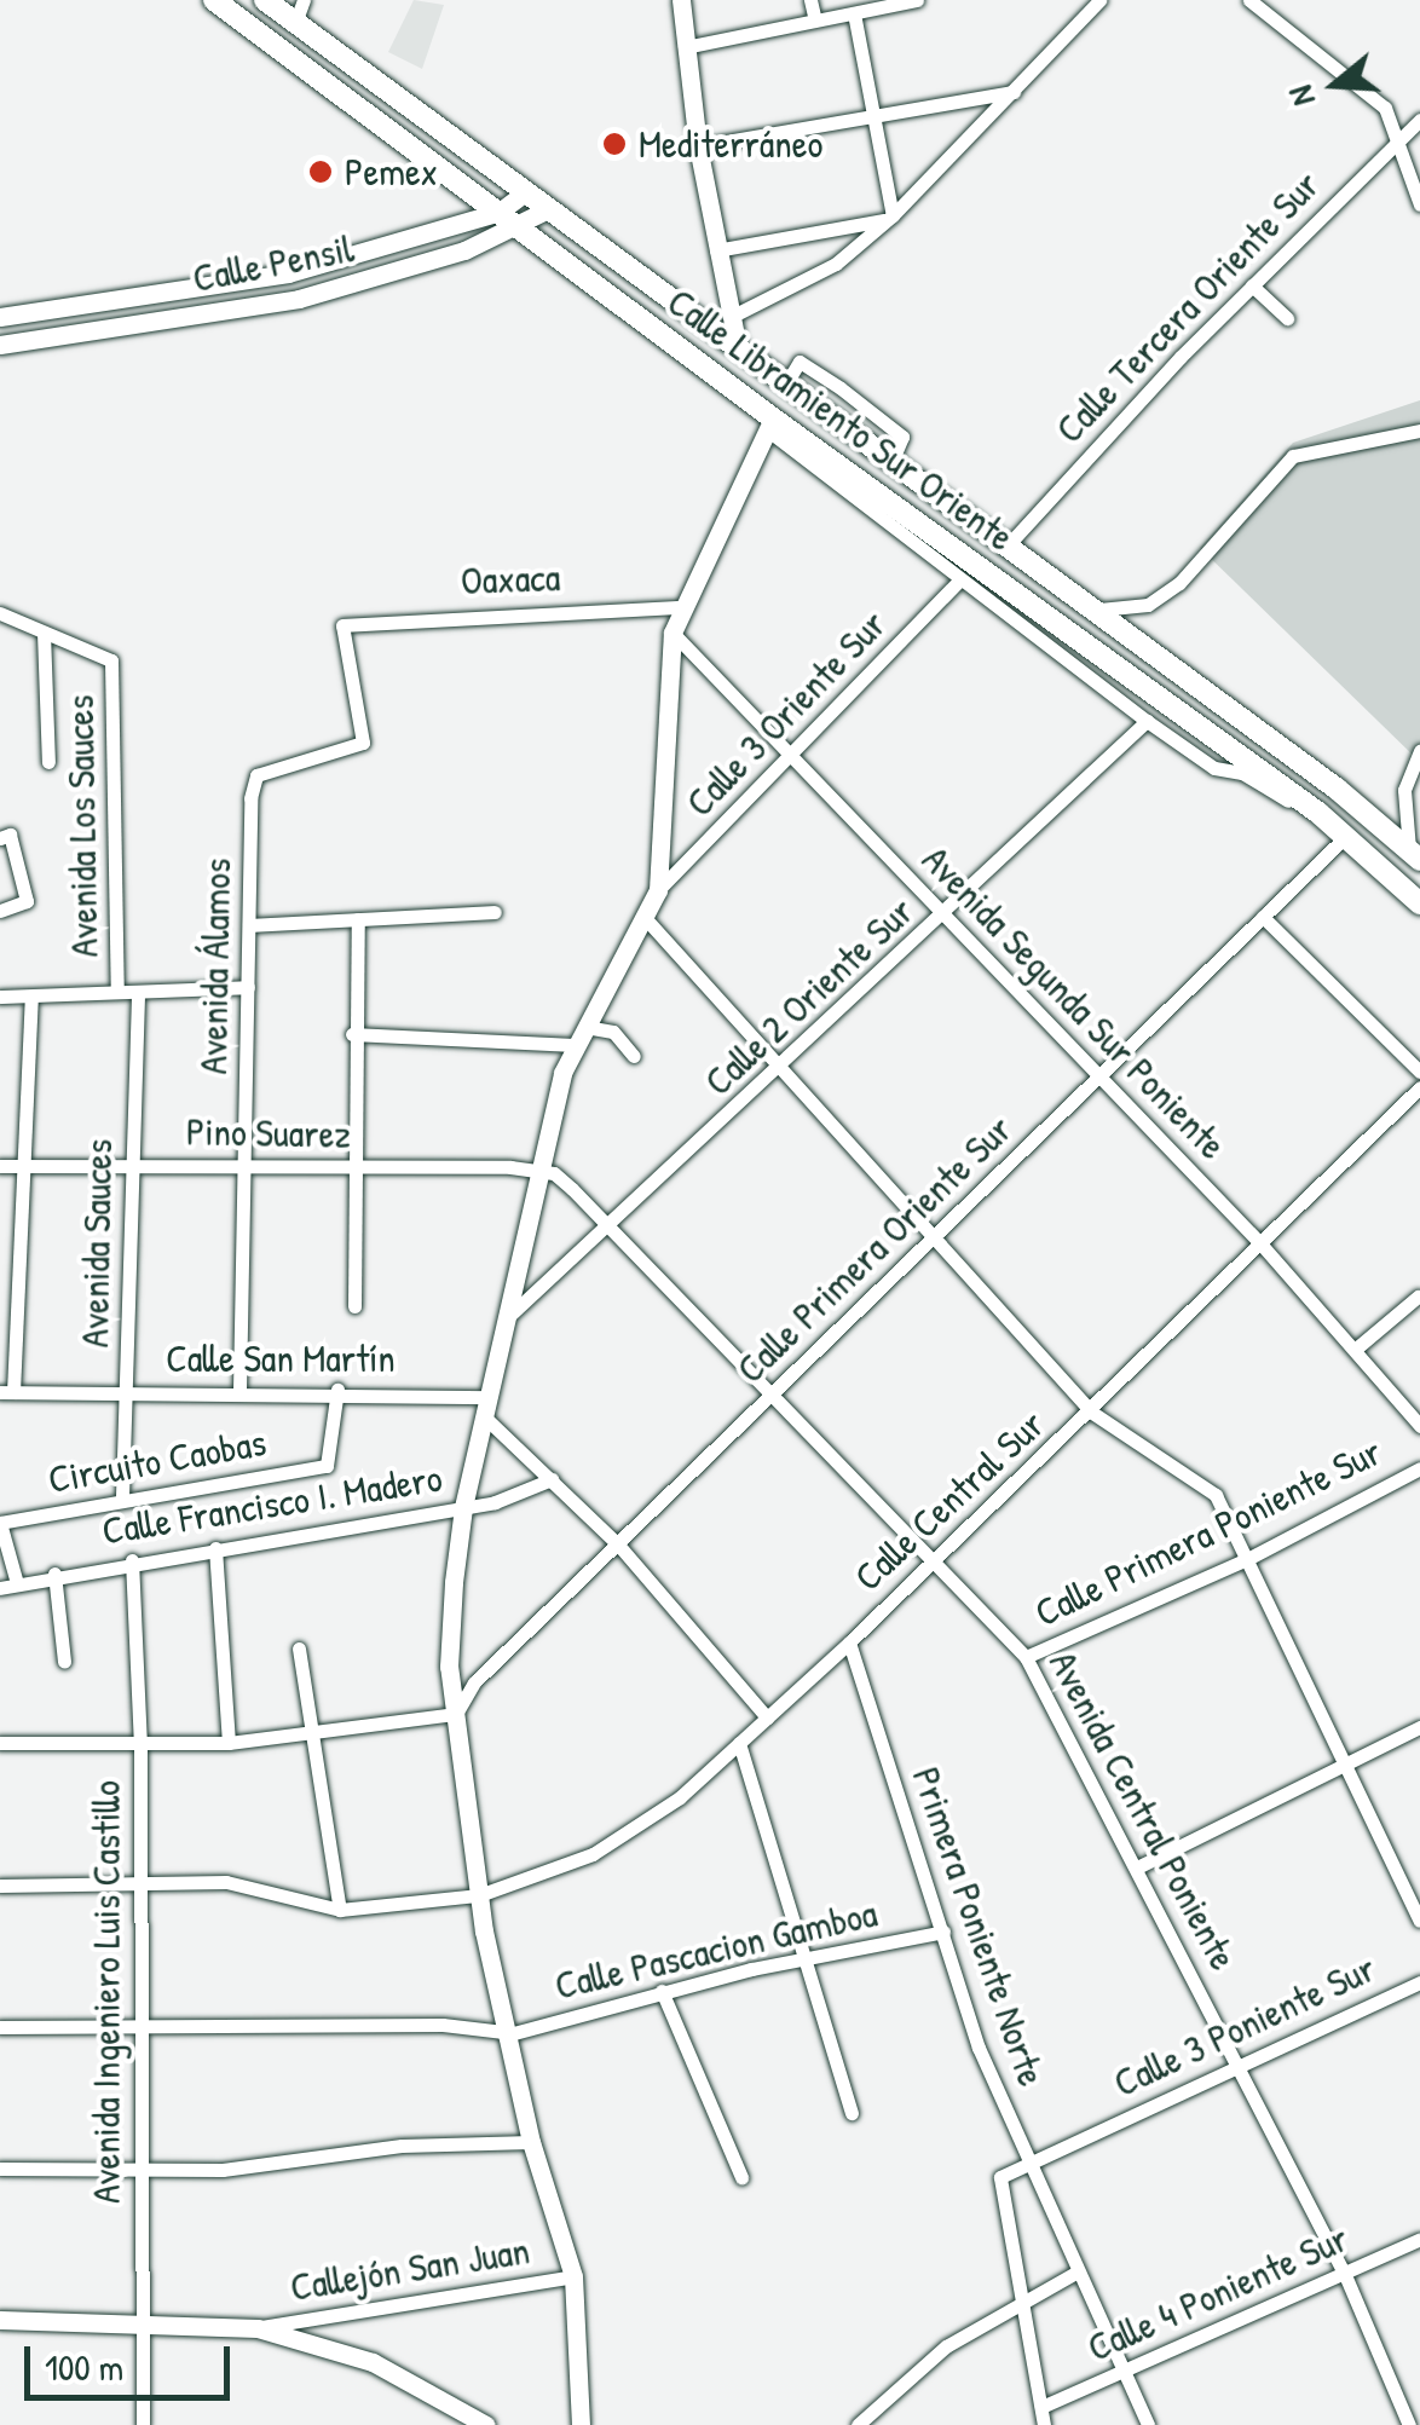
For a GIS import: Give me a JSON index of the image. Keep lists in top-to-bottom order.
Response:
{
  "streets": {
    "main road": ["Calle Libramiento Sur Oriente"],
    "street": [
      "Calle Pensil",
      "Calle Tercera Oriente Sur",
      "Oaxaca",
      "Calle 3 Oriente Sur",
      "Avenida Los Sauces",
      "Avenida Álamos",
      "Calle 2 Oriente Sur",
      "Avenida Segunda Sur Poniente",
      "Pino Suarez",
      "Avenida Sauces",
      "Calle Primera Oriente Sur",
      "Calle San Martín",
      "Circuito Caobas",
      "Calle Central Sur",
      "Calle Francisco I. Madero",
      "Calle Primera Poniente Sur",
      "Avenida Central Poniente",
      "Primera Poniente Norte",
      "Calle Pascacion Gamboa",
      "Avenida Ingeniero Luis Castillo",
      "Calle 3 Poniente Sur",
      "Callejón San Juan",
      "Calle 4 Poniente Sur"
    ]
  },
  "crossings": [
    ["Calle Pensil", "Calle Libramiento Sur Oriente"],
    ["Calle Tercera Oriente Sur", "Calle Libramiento Sur Oriente"],
    ["Calle Libramiento Sur Oriente", "Calle Primera Oriente Sur"],
    ["Oaxaca", "Avenida Álamos"],
    ["Calle 3 Oriente Sur", "Avenida Segunda Sur Poniente"],
    ["Avenida Álamos", "Pino Suarez"],
    ["Avenida Álamos", "Calle San Martín"],
    ["Calle 2 Oriente Sur", "Avenida Segunda Sur Poniente"],
    ["Calle 2 Oriente Sur", "Avenida Central Poniente"],
    ["Avenida Segunda Sur Poniente", "Calle Primera Oriente Sur"],
    ["Avenida Segunda Sur Poniente", "Calle Central Sur"],
    ["Pino Suarez", "Avenida Sauces"],
    ["Pino Suarez", "Avenida Central Poniente"],
    ["Avenida Sauces", "Calle San Martín"],
    ["Avenida Sauces", "Circuito Caobas"],
    ["Calle Primera Oriente Sur", "Avenida Central Poniente"],
    ["Calle San Martín", "Circuito Caobas"],
    ["Calle Central Sur", "Avenida Central Poniente"],
    ["Calle Central Sur", "Primera Poniente Norte"],
    ["Calle Central Sur", "Avenida Ingeniero Luis Castillo"],
    ["Calle Francisco I. Madero", "Avenida Ingeniero Luis Castillo"],
    ["Calle Primera Poniente Sur", "Avenida Central Poniente"],
    ["Avenida Central Poniente", "Calle 3 Poniente Sur"],
    ["Avenida Central Poniente", "Calle 4 Poniente Sur"],
    ["Primera Poniente Norte", "Calle Pascacion Gamboa"],
    ["Primera Poniente Norte", "Calle 3 Poniente Sur"],
    ["Primera Poniente Norte", "Calle 4 Poniente Sur"],
    ["Calle Pascacion Gamboa", "Avenida Ingeniero Luis Castillo"]
  ],
  "places": ["Mediterráneo", "Pemex"],
  "scale_bar": "100 m",
  "north": "left"
}
